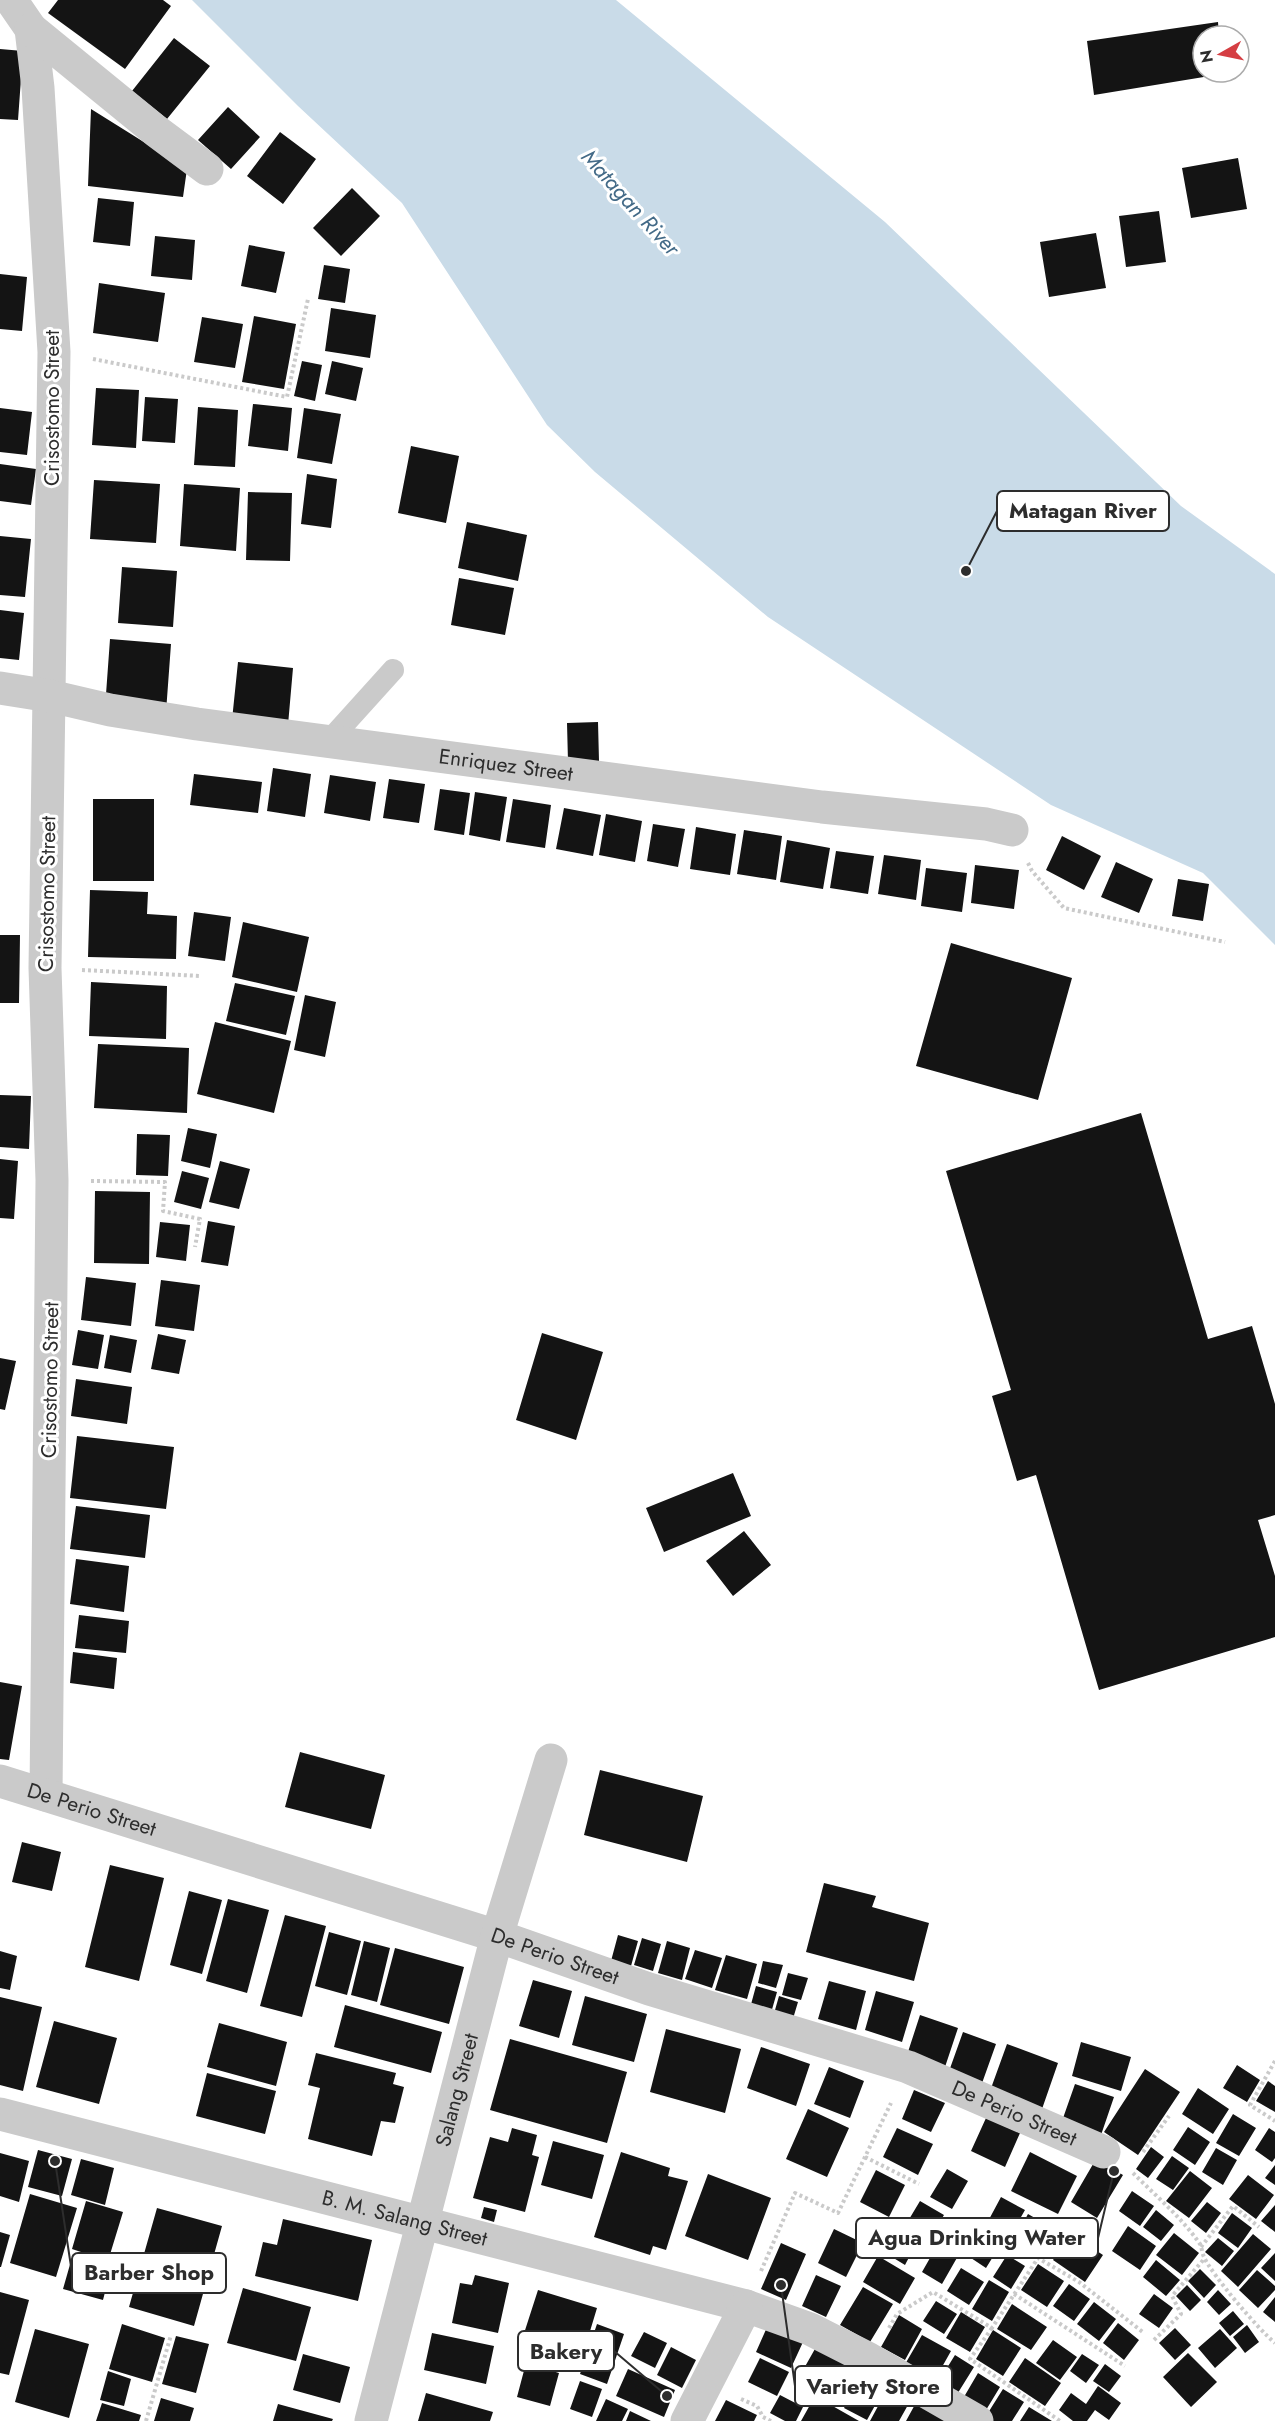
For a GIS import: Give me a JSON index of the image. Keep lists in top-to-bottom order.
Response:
{
  "streets": {
    "street": [
      "Crisostomo Street",
      "Enriquez Street",
      "De Perio Street",
      "Salang Street",
      "B. M. Salang Street"
    ]
  },
  "crossings": [
    ["Crisostomo Street", "Enriquez Street"],
    ["Crisostomo Street", "De Perio Street"],
    ["De Perio Street", "Salang Street"],
    ["Salang Street", "B. M. Salang Street"]
  ],
  "water": ["Matagan River"],
  "places": [
    "Matagan River",
    "Barber Shop",
    "Agua Drinking Water",
    "Variety Store",
    "Bakery"
  ],
  "north": "left"
}
